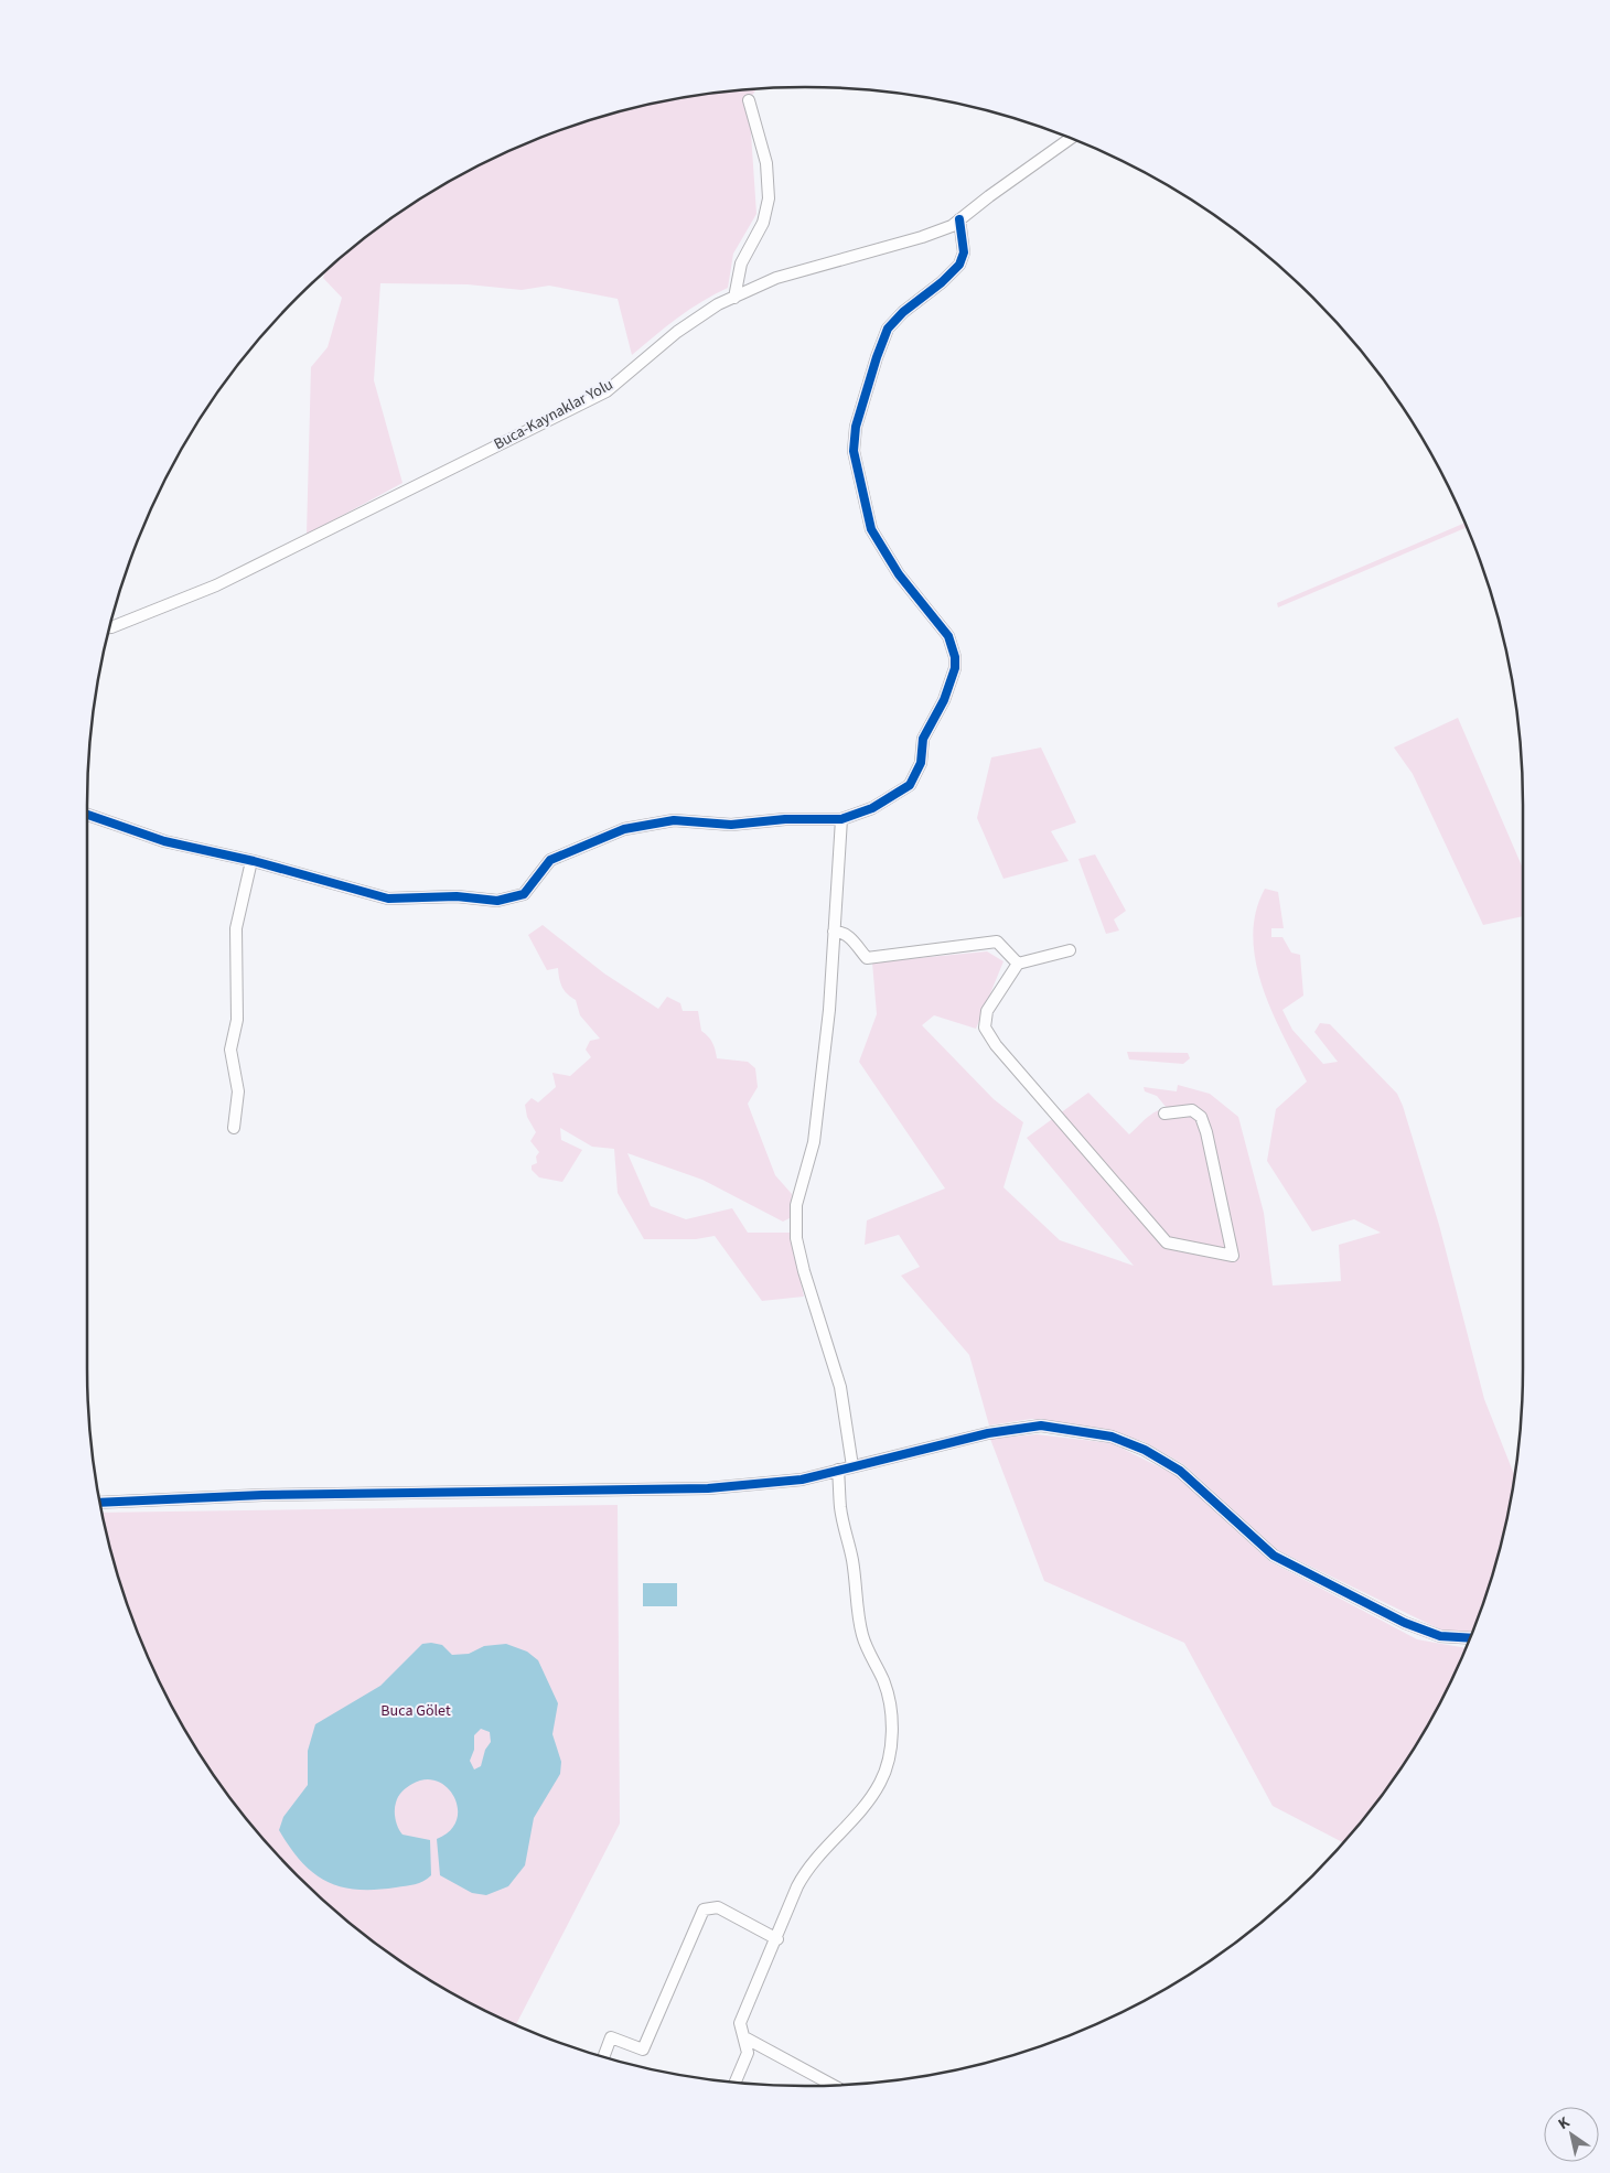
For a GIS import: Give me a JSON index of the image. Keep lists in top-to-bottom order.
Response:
{
  "streets": {
    "street": ["Buca-Kaynaklar Yolu"]
  },
  "parks": ["Buca Gölet"],
  "north": "top left"
}
